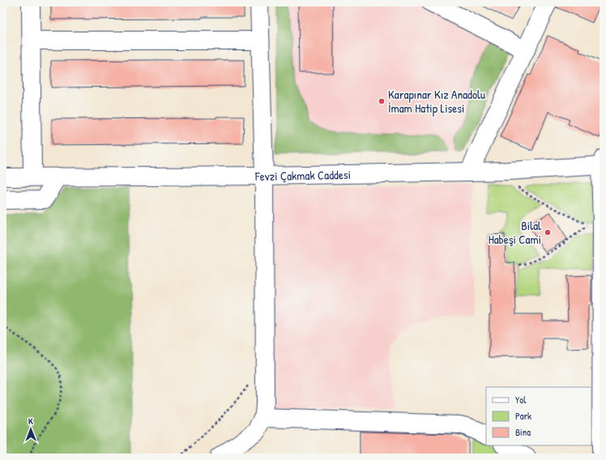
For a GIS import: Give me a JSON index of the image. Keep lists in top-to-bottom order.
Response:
{
  "streets": {
    "street": ["Fevzi Çakmak Caddesi"]
  },
  "places": ["Karapınar Kız Anadolu İmam Hatip Lisesi", "Bilal Habeşi Cami"],
  "legend": ["Yol", "Park", "Bina"],
  "north": "top"
}
